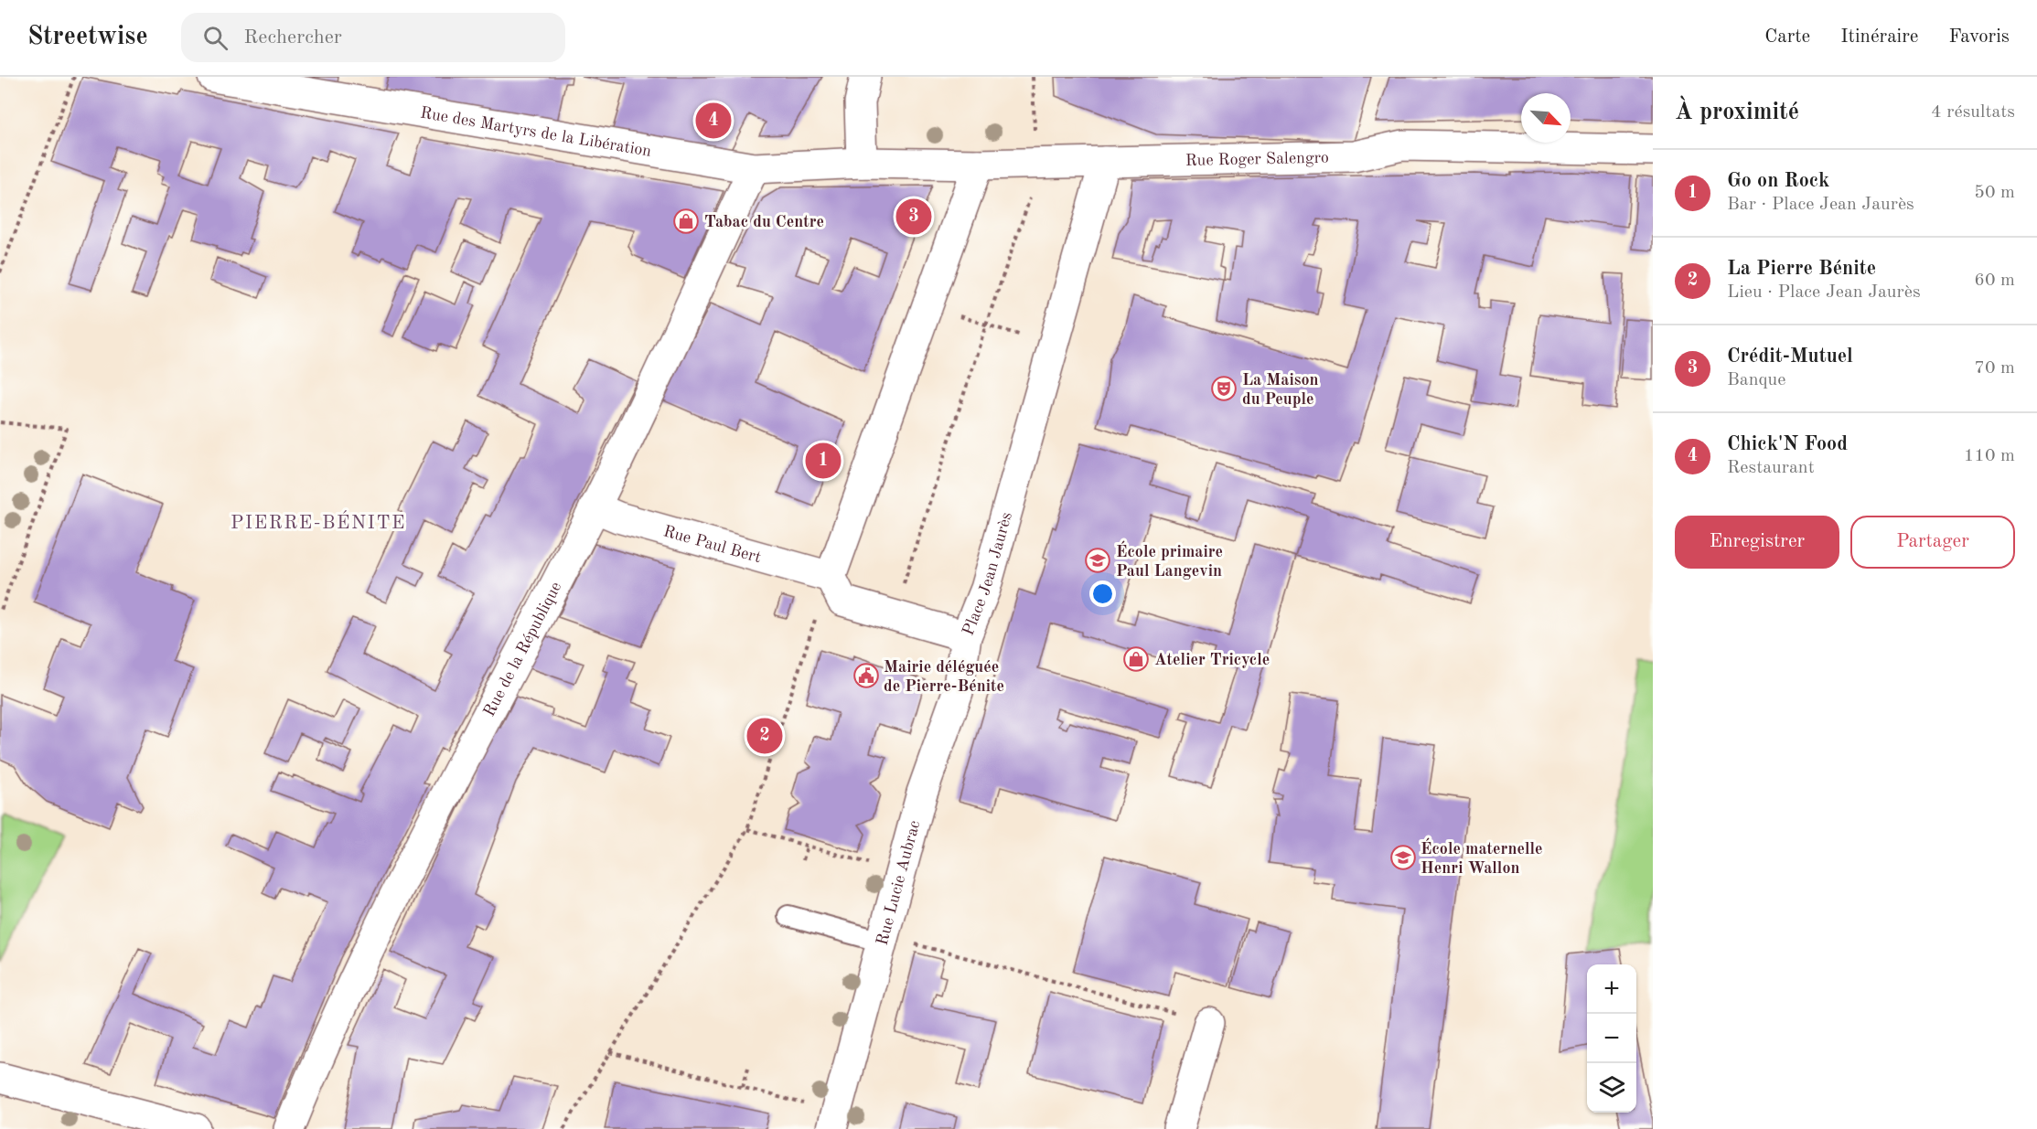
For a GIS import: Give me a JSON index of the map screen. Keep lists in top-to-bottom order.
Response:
{
  "streets": {
    "street": [
      "Rue des Martyrs de la Libération",
      "Rue Roger Salengro",
      "Rue Paul Bert",
      "Place Jean Jaurès",
      "Rue de la République",
      "Rue Lucie Aubrac"
    ]
  },
  "crossings": [
    ["Rue des Martyrs de la Libération", "Rue Roger Salengro"],
    ["Rue des Martyrs de la Libération", "Rue de la République"],
    ["Rue Roger Salengro", "Place Jean Jaurès"],
    ["Rue Paul Bert", "Place Jean Jaurès"],
    ["Rue Paul Bert", "Rue de la République"],
    ["Place Jean Jaurès", "Rue Lucie Aubrac"]
  ],
  "districts": ["PIERRE-BÉNITE"],
  "places": {
    "shop": ["Tabac du Centre", "Atelier Tricycle"],
    "theatre": ["La Maison du Peuple"],
    "school or university": ["École primaire Paul Langevin", "École maternelle Henri Wallon"],
    "public building": ["Mairie déléguée de Pierre-Bénite"]
  },
  "north": "bottom right",
  "page": {
    "header": "Streetwise",
    "search": "Rechercher",
    "nav": ["Carte", "Itinéraire", "Favoris"],
    "heading": ["À proximité", "4 résultats"],
    "pins": [
      "4",
      "3",
      "1",
      "2"
    ],
    "list": [
      {
        "mark": "1",
        "name": "Go on Rock",
        "note": "Bar · Place Jean Jaurès",
        "value": "50 m"
      },
      {
        "mark": "2",
        "name": "La Pierre Bénite",
        "note": "Lieu · Place Jean Jaurès",
        "value": "60 m"
      },
      {
        "mark": "3",
        "name": "Crédit-Mutuel",
        "note": "Banque",
        "value": "70 m"
      },
      {
        "mark": "4",
        "name": "Chick'N Food",
        "note": "Restaurant",
        "value": "110 m"
      }
    ],
    "buttons": ["Enregistrer", "Partager"],
    "map_buttons": ["+", "−"]
  }
}
